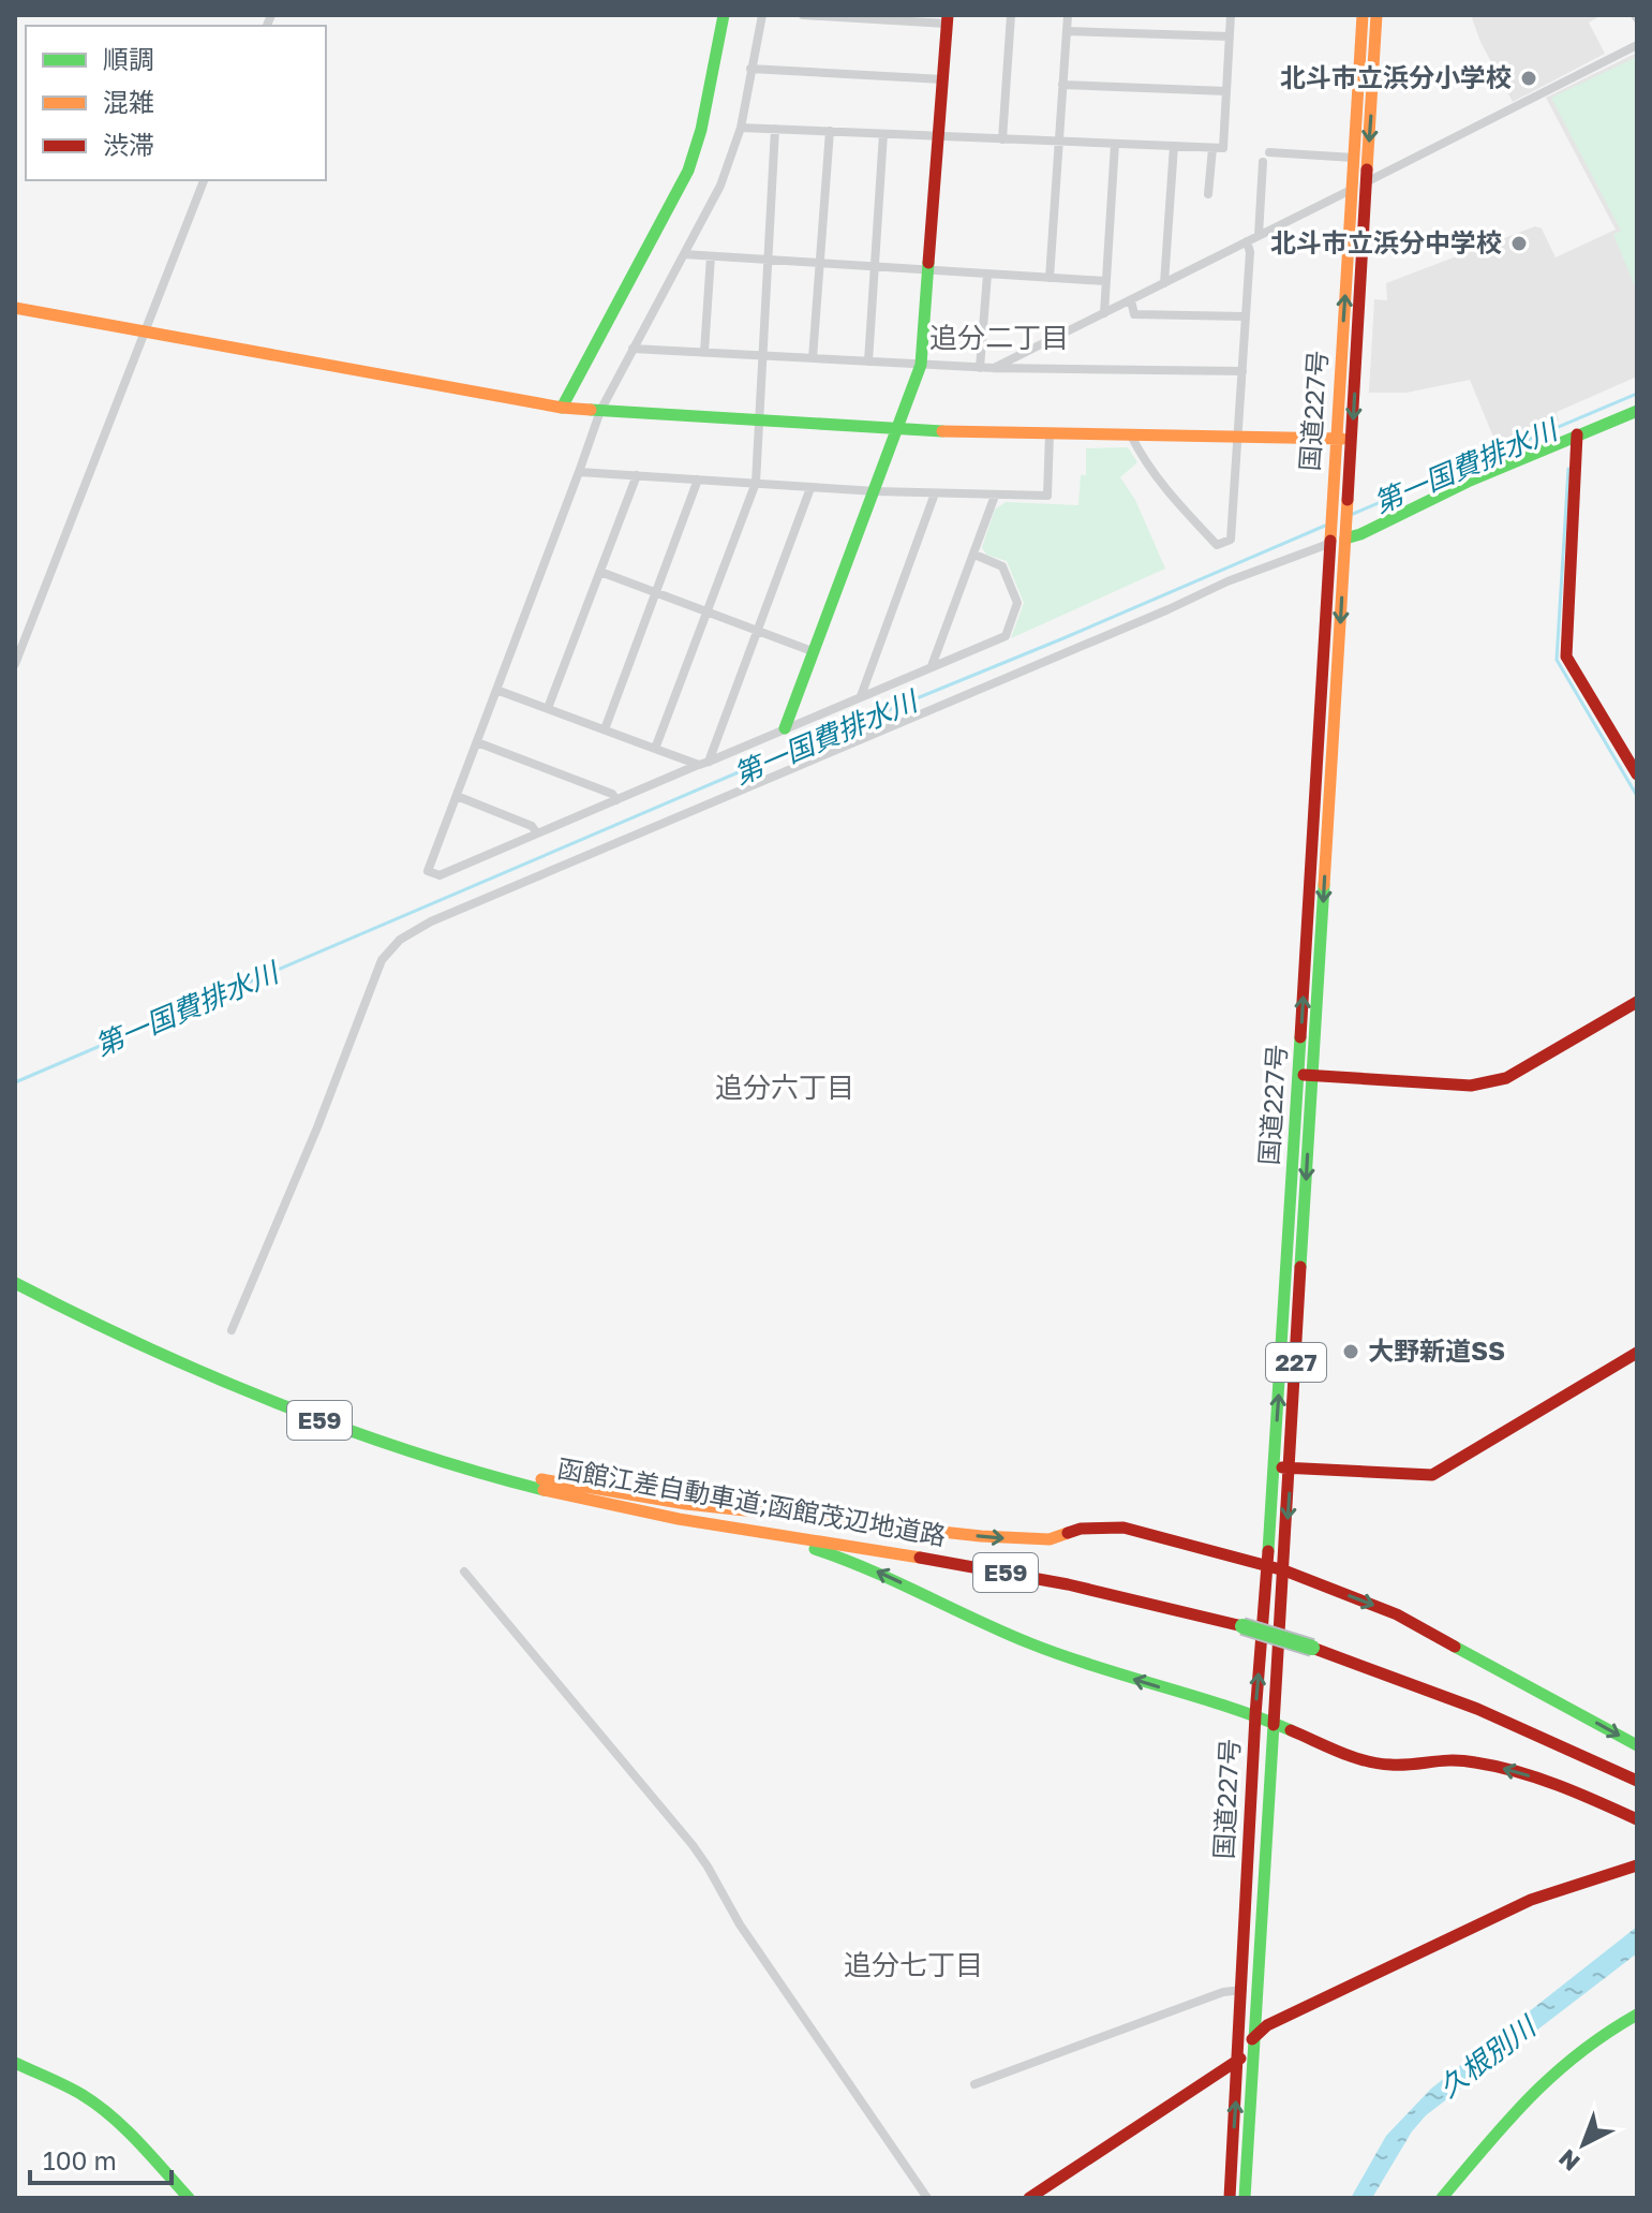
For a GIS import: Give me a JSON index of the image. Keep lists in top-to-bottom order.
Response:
{
  "streets": {
    "main road": [
      "国道227号",
      "227",
      "E59",
      "函館江差自動車道;函館茂辺地道路"
    ]
  },
  "districts": ["追分二丁目", "追分六丁目", "追分七丁目"],
  "water": ["第一国費排水川", "久根別川"],
  "places": ["北斗市立浜分小学校", "北斗市立浜分中学校", "大野新道SS"],
  "legend": ["順調", "混雑", "渋滞"],
  "scale_bar": "100 m",
  "north": "bottom left"
}
